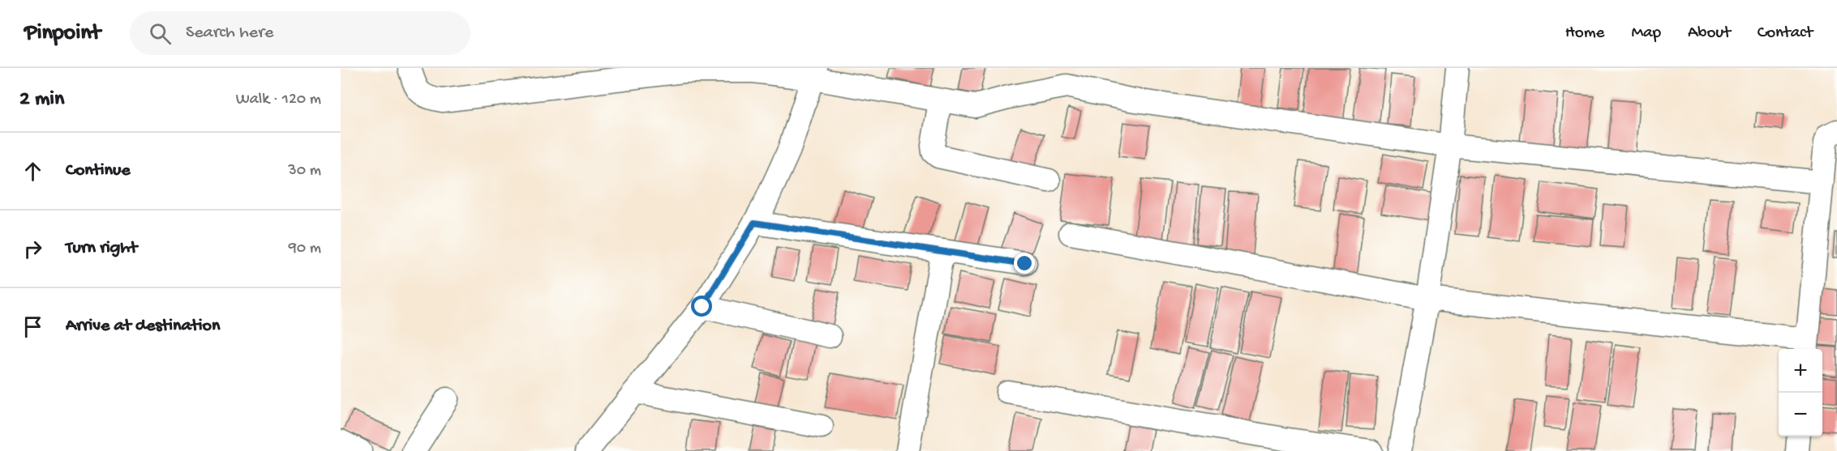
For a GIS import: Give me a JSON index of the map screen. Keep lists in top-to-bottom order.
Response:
{
  "page": {
    "header": "Pinpoint",
    "search": "Search here",
    "nav": [
      "Home",
      "Map",
      "About",
      "Contact"
    ],
    "heading": ["2 min", "Walk · 120 m"],
    "list": [
      ["Continue", "30 m"],
      ["Turn right", "90 m"],
      "Arrive at destination"
    ],
    "map_buttons": ["+", "−"]
  }
}
